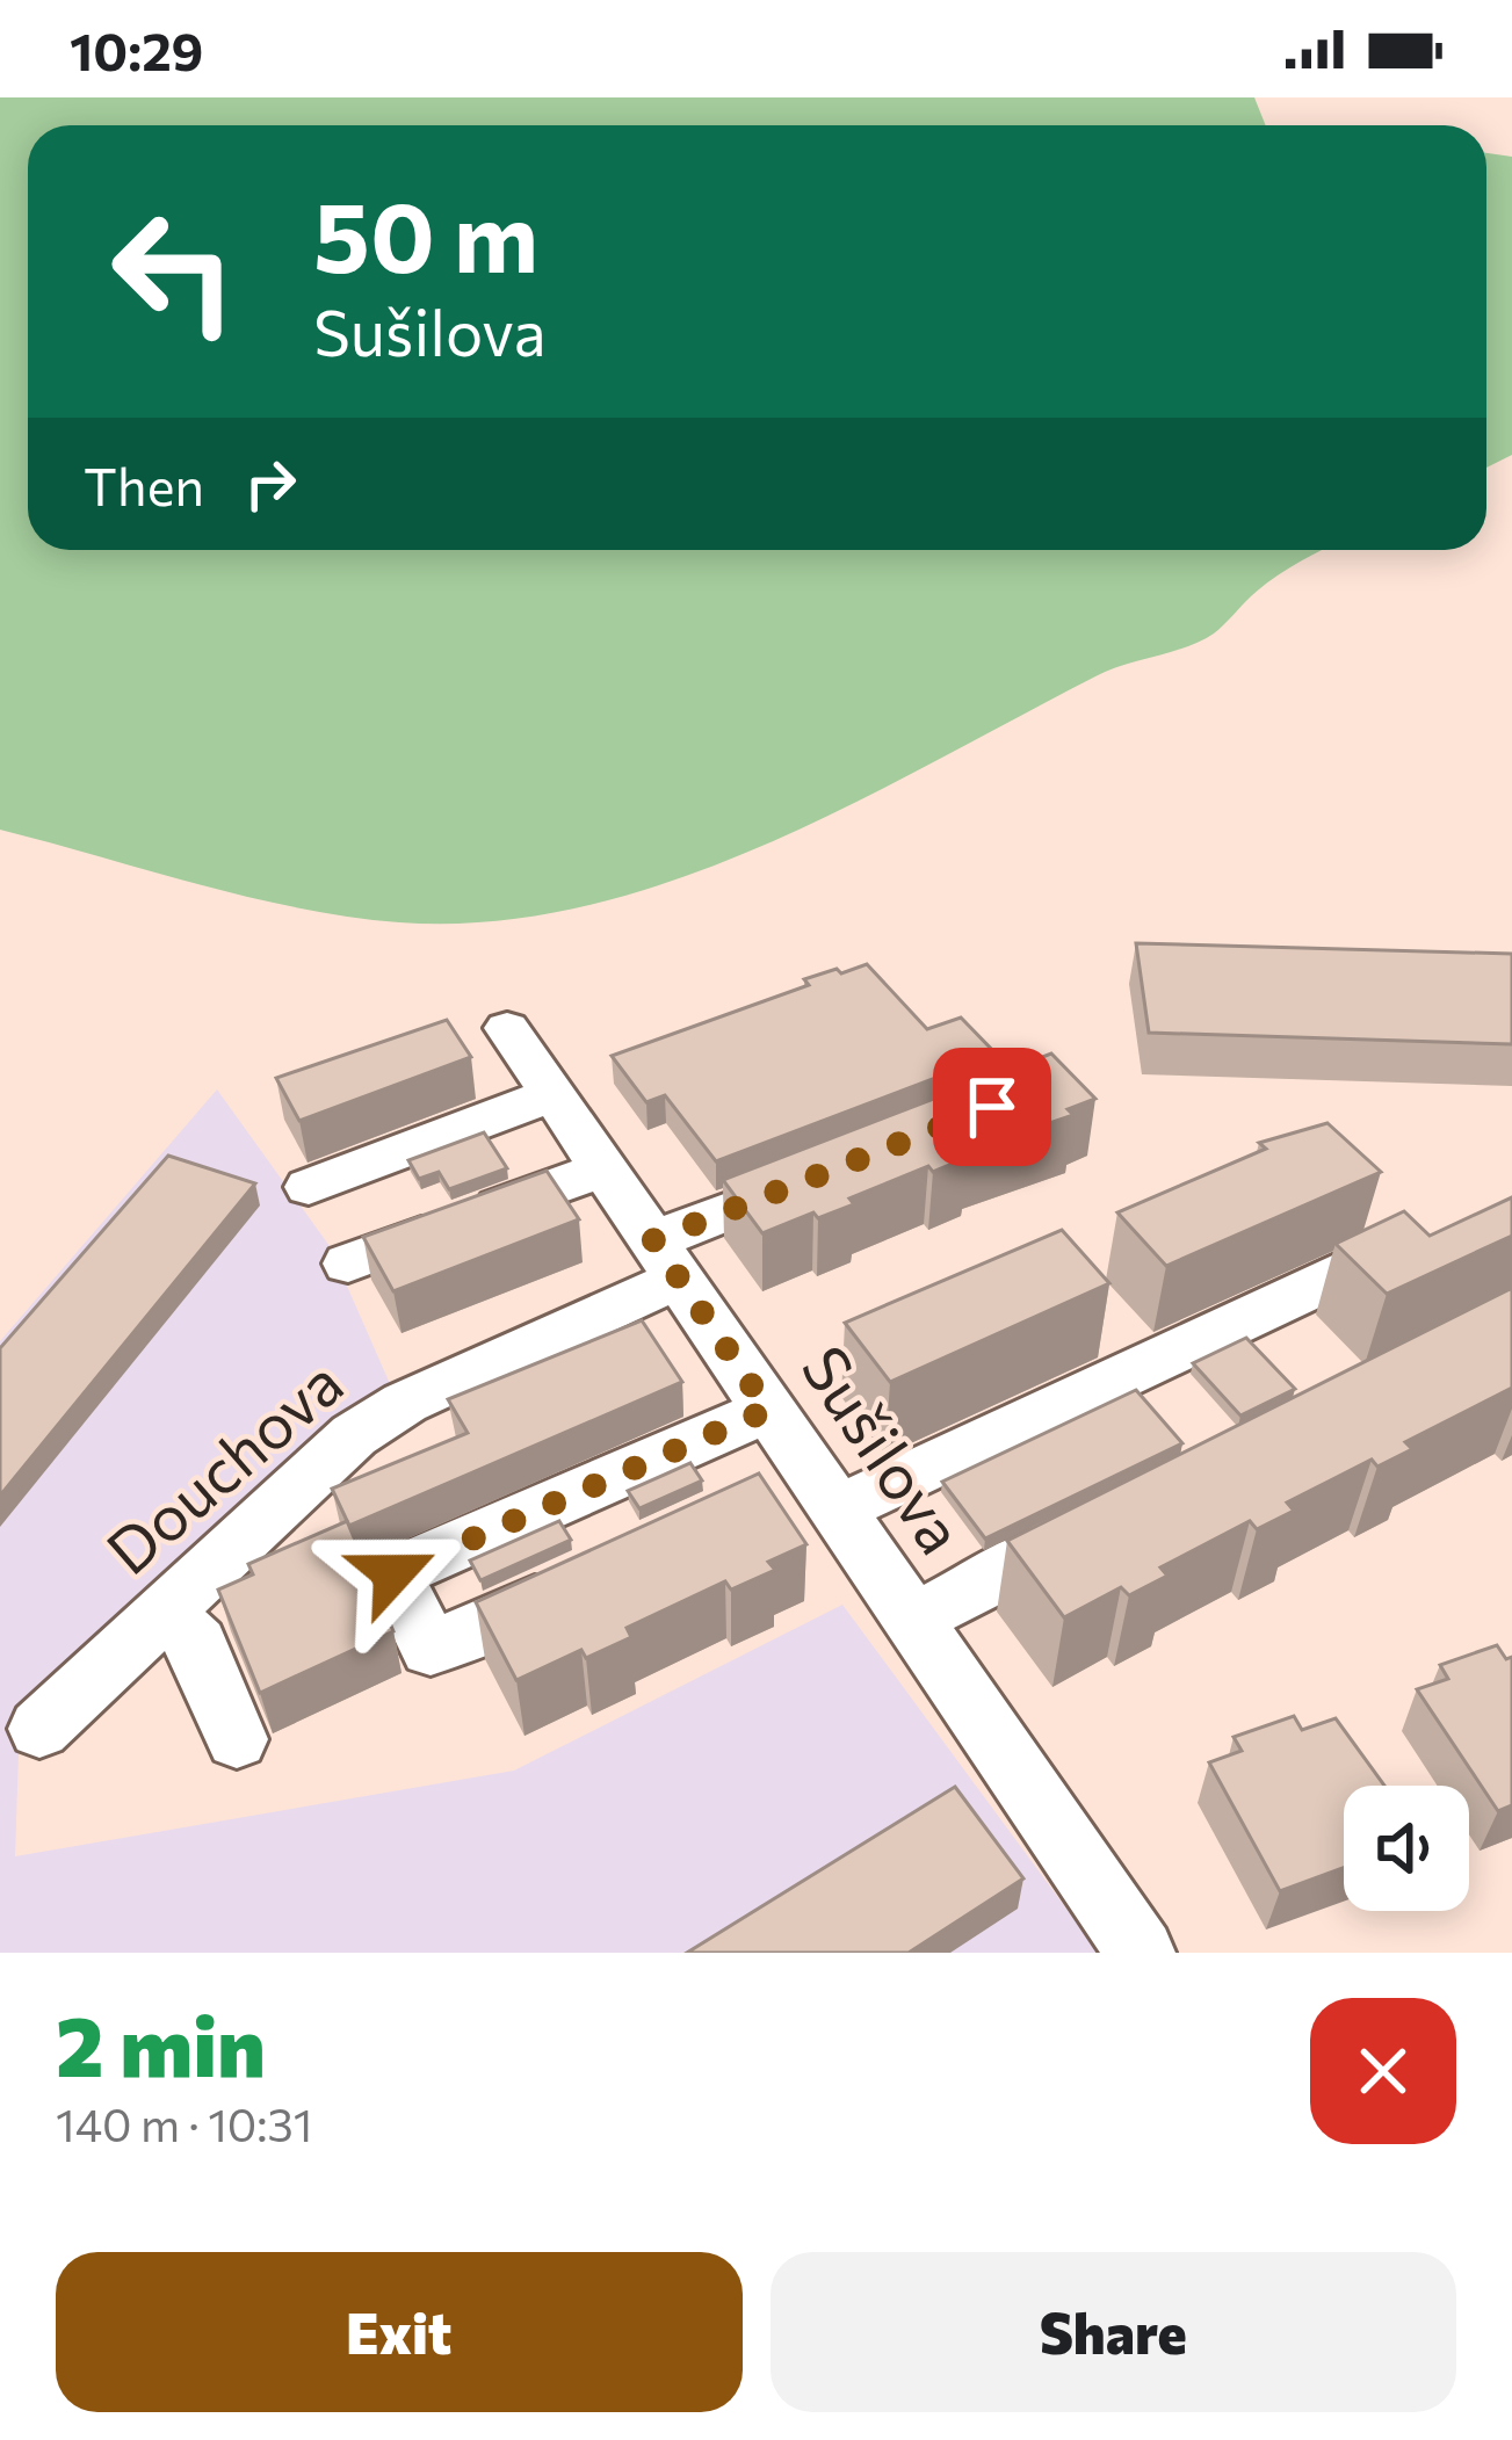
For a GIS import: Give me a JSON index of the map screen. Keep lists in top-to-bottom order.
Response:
{
  "streets": {
    "street": ["Sušilova", "Douchova"]
  },
  "crossings": [
    ["Sušilova", "Douchova"]
  ],
  "page": {
    "status": "10:29",
    "turn": ["50 m", "Sušilova"],
    "then": "Then",
    "heading": ["2 min", "140 m · 10:31"],
    "buttons": ["Exit", "Share"]
  }
}
